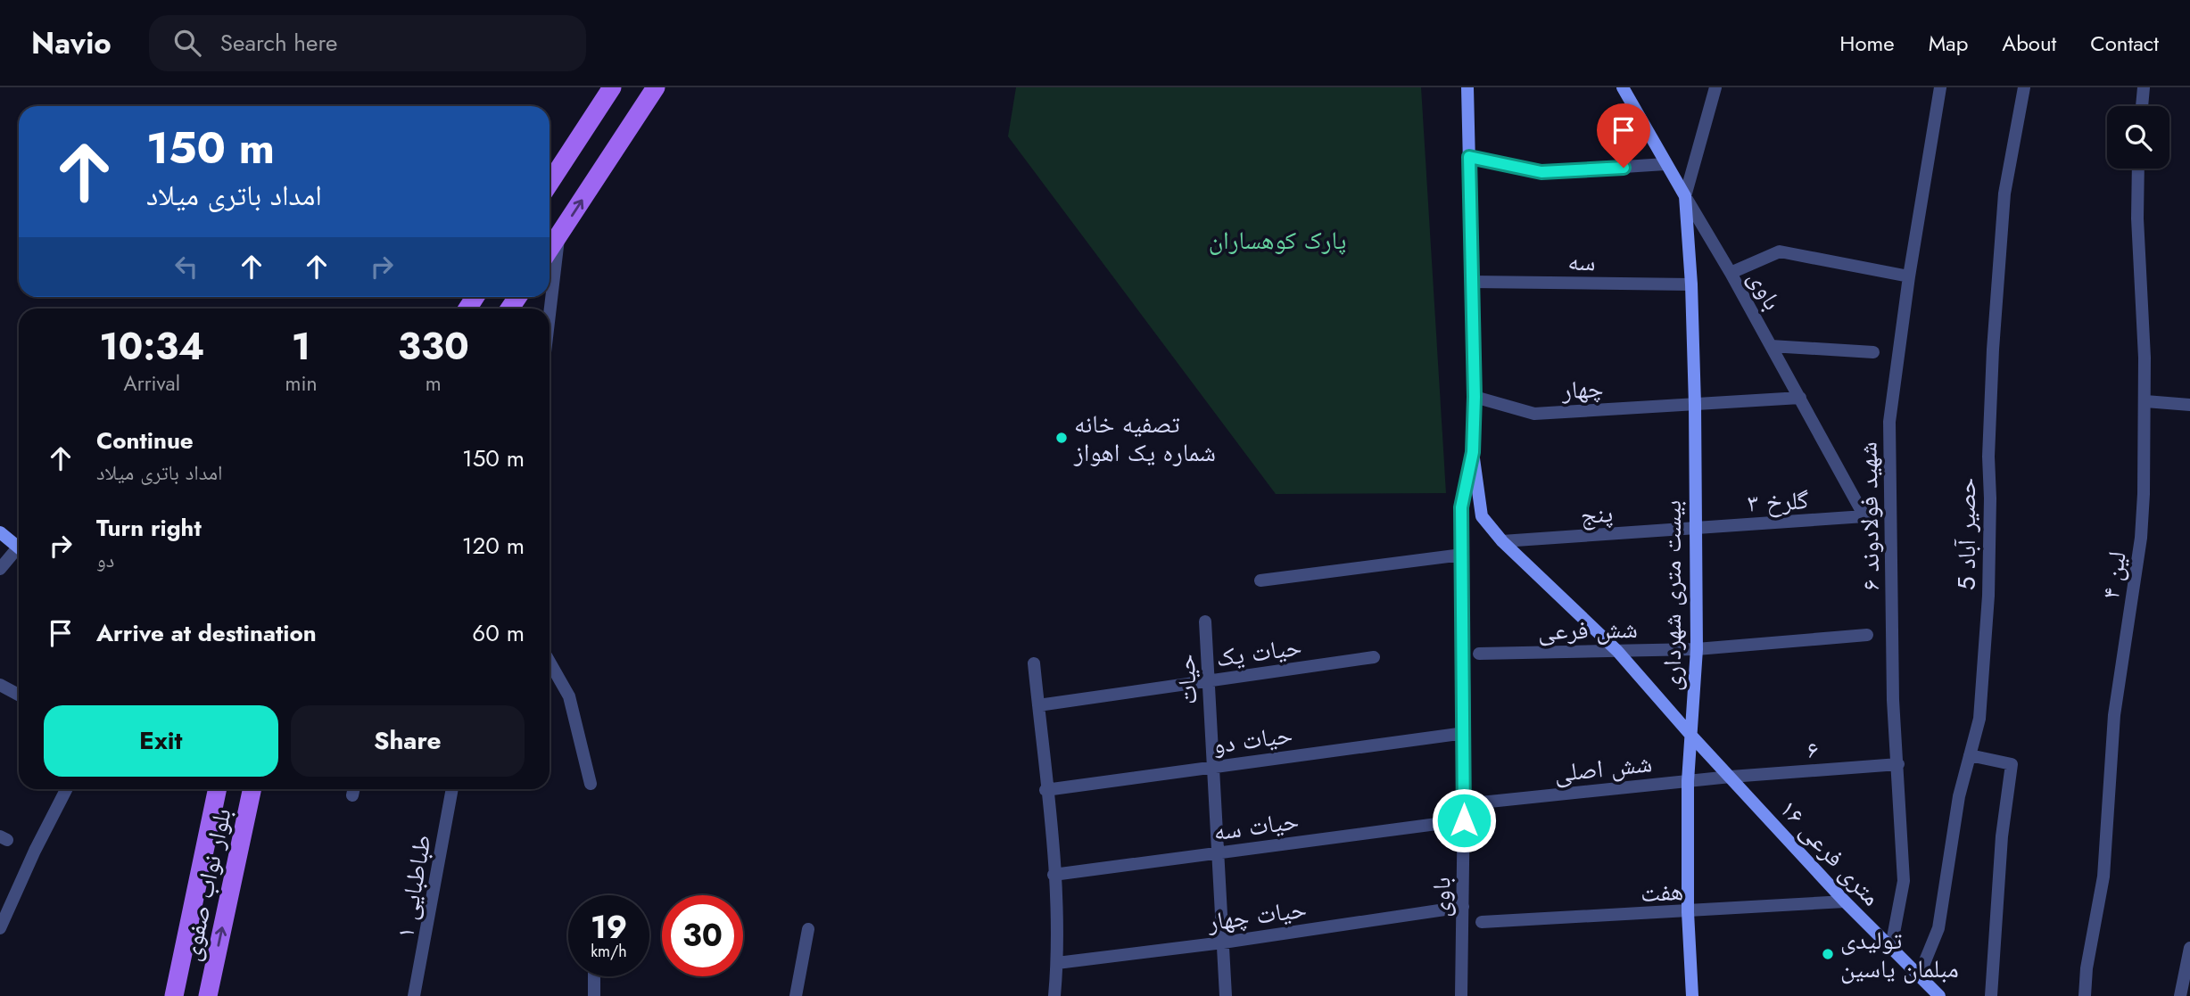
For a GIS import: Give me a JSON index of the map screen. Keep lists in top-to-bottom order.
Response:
{
  "streets": {
    "main road": ["بلوار نواب صفوی"],
    "street": [
      "سه",
      "باوی",
      "چهار",
      "گلرخ ۳",
      "پنج",
      "شهید فولادوند ۶",
      "حصیر آباد 5",
      "لین ۴",
      "بیست متری شهرداری",
      "شش فرعی",
      "حیات یک",
      "حیات",
      "حیات دو",
      "۶",
      "شش اصلی",
      "حیات سه",
      "۱۶ متری فرعی",
      "طباطبایی ۱",
      "هفت",
      "حیات چهار"
    ]
  },
  "crossings": [
    ["سه", "بیست متری شهرداری"],
    ["باوی", "چهار"],
    ["باوی", "گلرخ ۳"],
    ["باوی", "بیست متری شهرداری"],
    ["باوی", "حیات دو"],
    ["باوی", "حیات سه"],
    ["باوی", "۱۶ متری فرعی"],
    ["باوی", "حیات چهار"],
    ["چهار", "بیست متری شهرداری"],
    ["گلرخ ۳", "پنج"],
    ["گلرخ ۳", "بیست متری شهرداری"],
    ["پنج", "بیست متری شهرداری"],
    ["پنج", "۱۶ متری فرعی"],
    ["شهید فولادوند ۶", "۶"],
    ["شهید فولادوند ۶", "۱۶ متری فرعی"],
    ["حصیر آباد 5", "۱۶ متری فرعی"],
    ["بیست متری شهرداری", "شش فرعی"],
    ["بیست متری شهرداری", "شش اصلی"],
    ["بیست متری شهرداری", "۱۶ متری فرعی"],
    ["بیست متری شهرداری", "هفت"],
    ["شش فرعی", "۱۶ متری فرعی"],
    ["حیات یک", "حیات"],
    ["حیات", "حیات دو"],
    ["حیات", "حیات سه"],
    ["حیات", "حیات چهار"],
    ["۶", "شش اصلی"],
    ["۶", "۱۶ متری فرعی"],
    ["شش اصلی", "۱۶ متری فرعی"],
    ["۱۶ متری فرعی", "هفت"]
  ],
  "parks": ["پارک کوهساران"],
  "places": ["تصفیه خانه شماره یک اهواز", "تولیدی مبلمان یاسین"],
  "page": {
    "header": "Navio",
    "search": "Search here",
    "nav": [
      "Home",
      "Map",
      "About",
      "Contact"
    ],
    "turn": ["150 m", "امداد باتری میلاد"],
    "eta": [
      "10:34",
      "Arrival",
      "1",
      "min",
      "330",
      "m"
    ],
    "list": [
      {
        "name": "Continue",
        "note": "امداد باتری میلاد",
        "value": "150 m"
      },
      {
        "name": "Turn right",
        "note": "دو",
        "value": "120 m"
      },
      {
        "name": "Arrive at destination",
        "value": "60 m"
      }
    ],
    "buttons": ["Exit", "Share"],
    "speed": "19 km/h",
    "limit": "30"
  }
}
